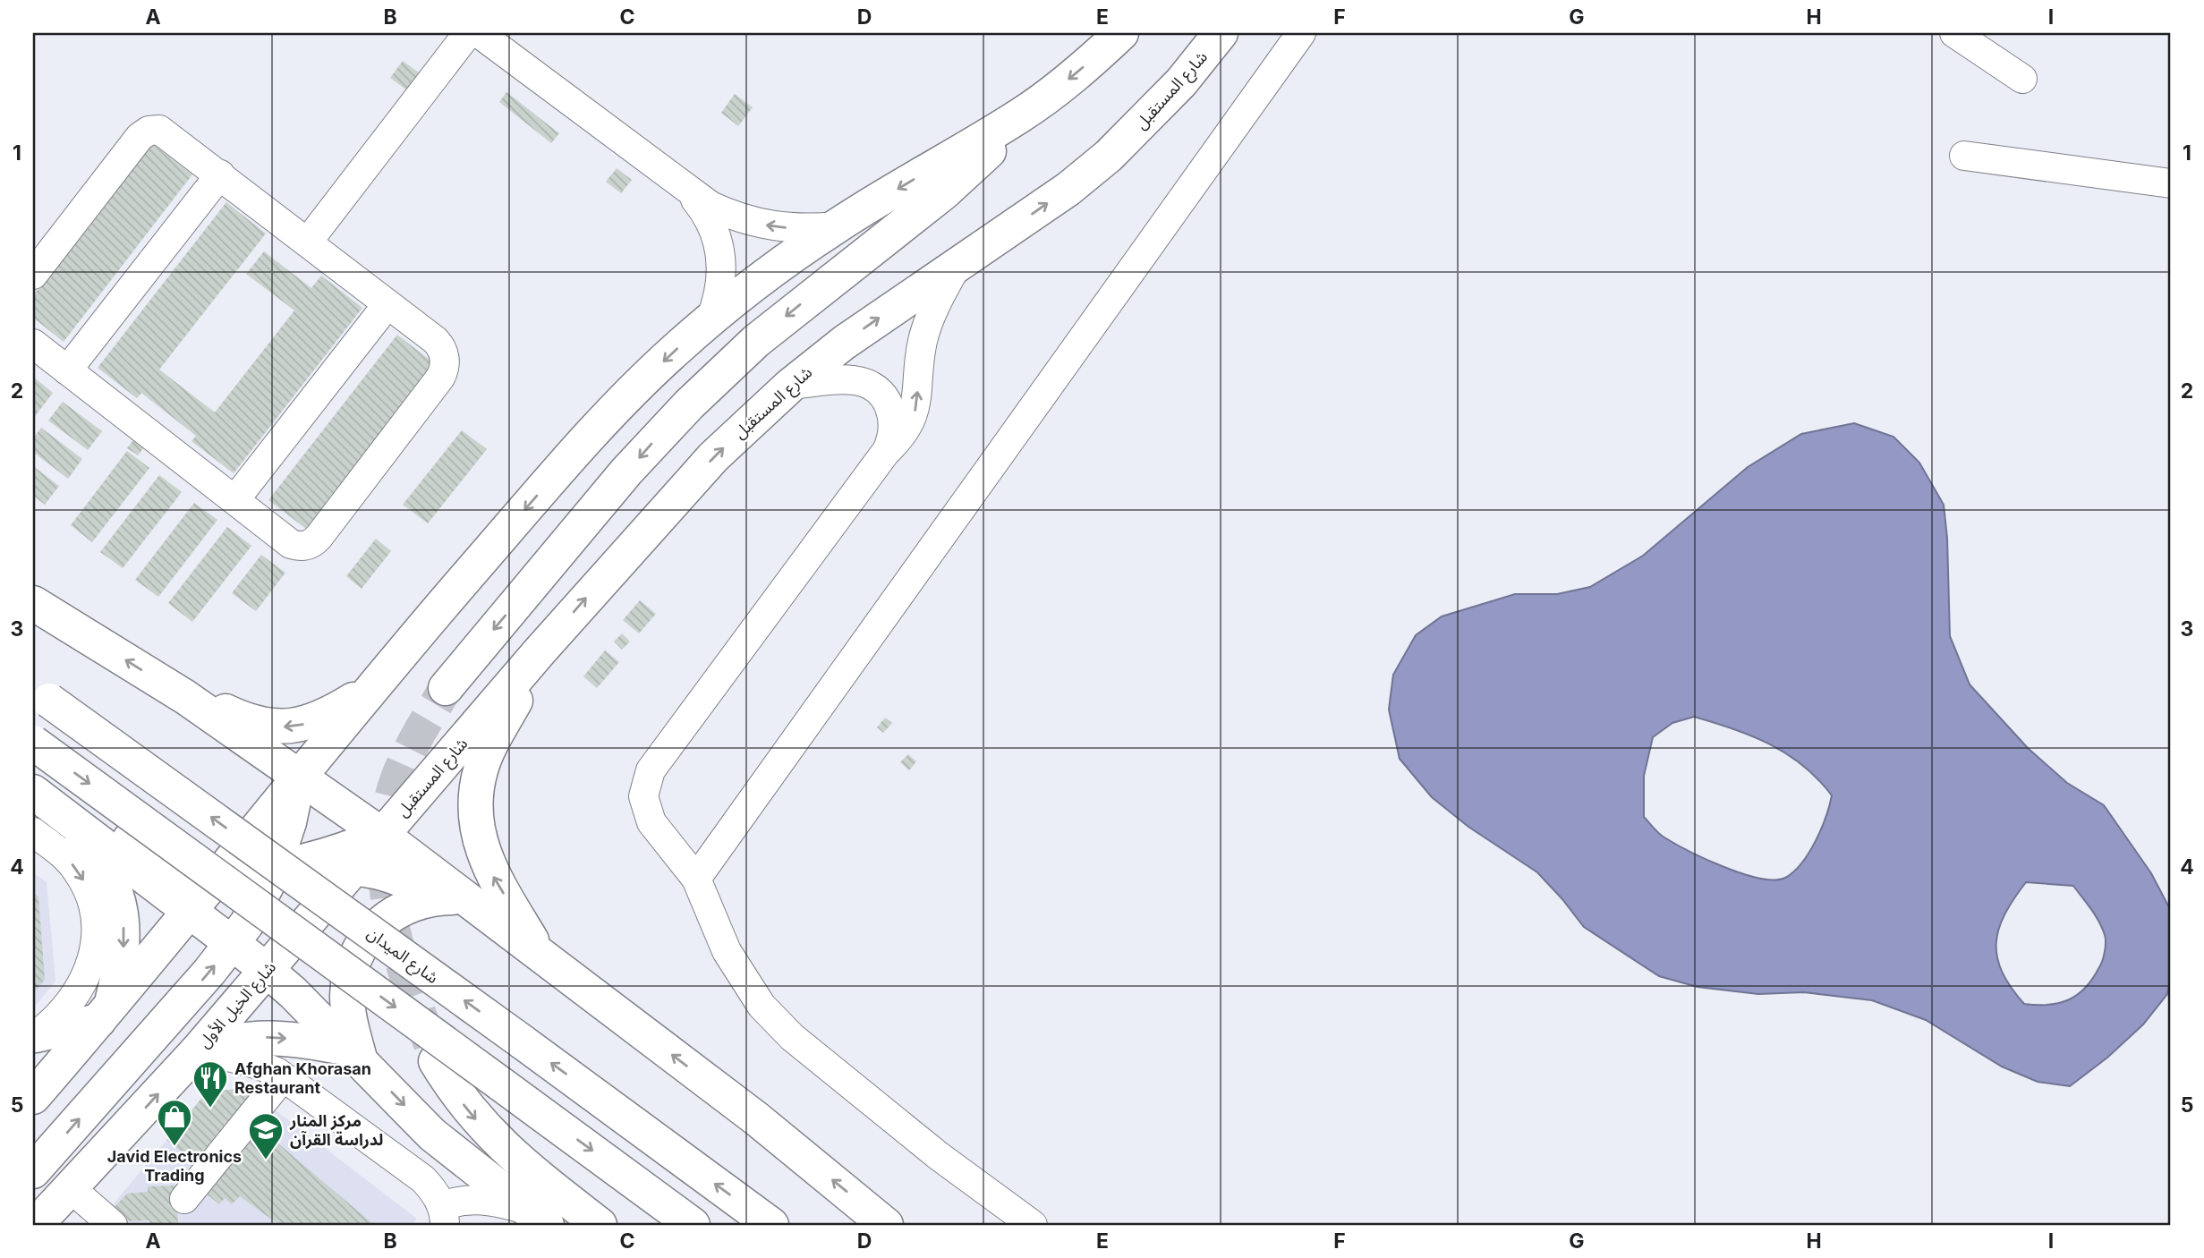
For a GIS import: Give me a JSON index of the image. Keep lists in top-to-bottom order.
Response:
{
  "streets": {
    "main road": ["شارع المستقبل", "شارع الميدان", "شارع الخيل الأول"]
  },
  "crossings": [
    ["شارع المستقبل", "شارع الخيل الأول"]
  ],
  "places": {
    "restaurant": ["Afghan Khorasan Restaurant"],
    "shop": ["Javid Electronics Trading"],
    "school or university": ["مركز المنار لدراسة القرآن"]
  },
  "grid": {
    "columns": [
      "A",
      "B",
      "C",
      "D",
      "E",
      "F",
      "G",
      "H",
      "I"
    ],
    "rows": [
      "1",
      "2",
      "3",
      "4",
      "5"
    ]
  }
}
